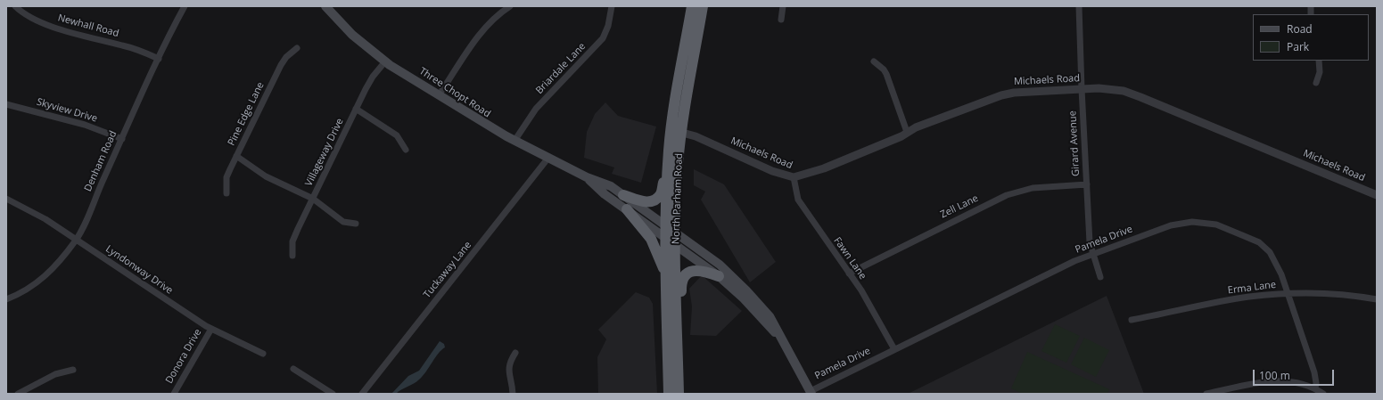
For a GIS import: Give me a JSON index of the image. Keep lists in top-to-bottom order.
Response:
{
  "streets": {
    "highway": ["North Parham Road"],
    "main road": ["Three Chopt Road"],
    "street": [
      "Newhall Road",
      "Briardale Lane",
      "Michaels Road",
      "Skyview Drive",
      "Pine Edge Lane",
      "Girard Avenue",
      "Villageway Drive",
      "Denham Road",
      "Zell Lane",
      "Pamela Drive",
      "Fawn Lane",
      "Lyndonway Drive",
      "Tuckaway Lane",
      "Erma Lane",
      "Donora Drive"
    ]
  },
  "crossings": [
    ["Newhall Road", "Denham Road"],
    ["Briardale Lane", "Three Chopt Road"],
    ["Michaels Road", "Girard Avenue"],
    ["Michaels Road", "North Parham Road"],
    ["Michaels Road", "Fawn Lane"],
    ["Three Chopt Road", "Villageway Drive"],
    ["Three Chopt Road", "North Parham Road"],
    ["Three Chopt Road", "Pamela Drive"],
    ["Three Chopt Road", "Tuckaway Lane"],
    ["Skyview Drive", "Denham Road"],
    ["Girard Avenue", "Zell Lane"],
    ["Girard Avenue", "Pamela Drive"],
    ["Denham Road", "Lyndonway Drive"],
    ["Zell Lane", "Fawn Lane"],
    ["Pamela Drive", "Fawn Lane"],
    ["Pamela Drive", "Erma Lane"],
    ["Lyndonway Drive", "Donora Drive"]
  ],
  "legend": ["Road", "Park"],
  "scale_bar": "100 m"
}
